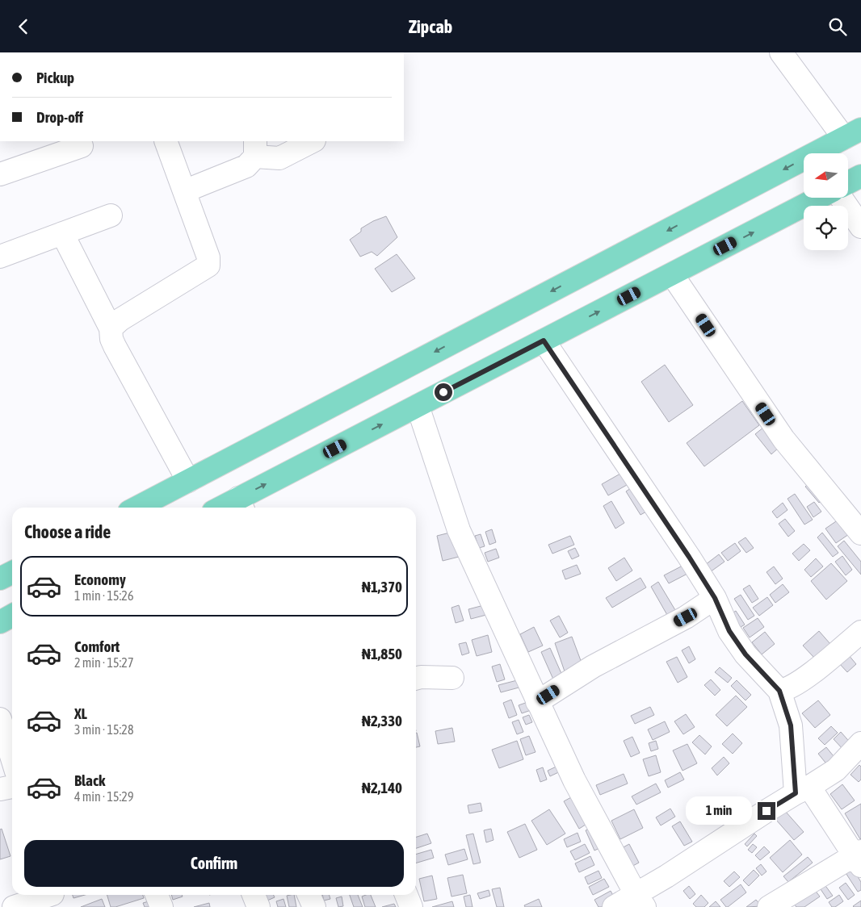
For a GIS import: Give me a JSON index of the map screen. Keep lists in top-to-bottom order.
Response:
{
  "north": "left",
  "page": {
    "header": "Zipcab",
    "banner": ["Pickup", "Drop-off"],
    "heading": "Choose a ride",
    "list": [
      {
        "name": "Economy",
        "note": "1 min · 15:26",
        "value": "₦1,370"
      },
      {
        "name": "Comfort",
        "note": "2 min · 15:27",
        "value": "₦1,850"
      },
      {
        "name": "XL",
        "note": "3 min · 15:28",
        "value": "₦2,330"
      },
      {
        "name": "Black",
        "note": "4 min · 15:29",
        "value": "₦2,140"
      }
    ],
    "bubble": "1 min",
    "buttons": "Confirm"
  }
}
